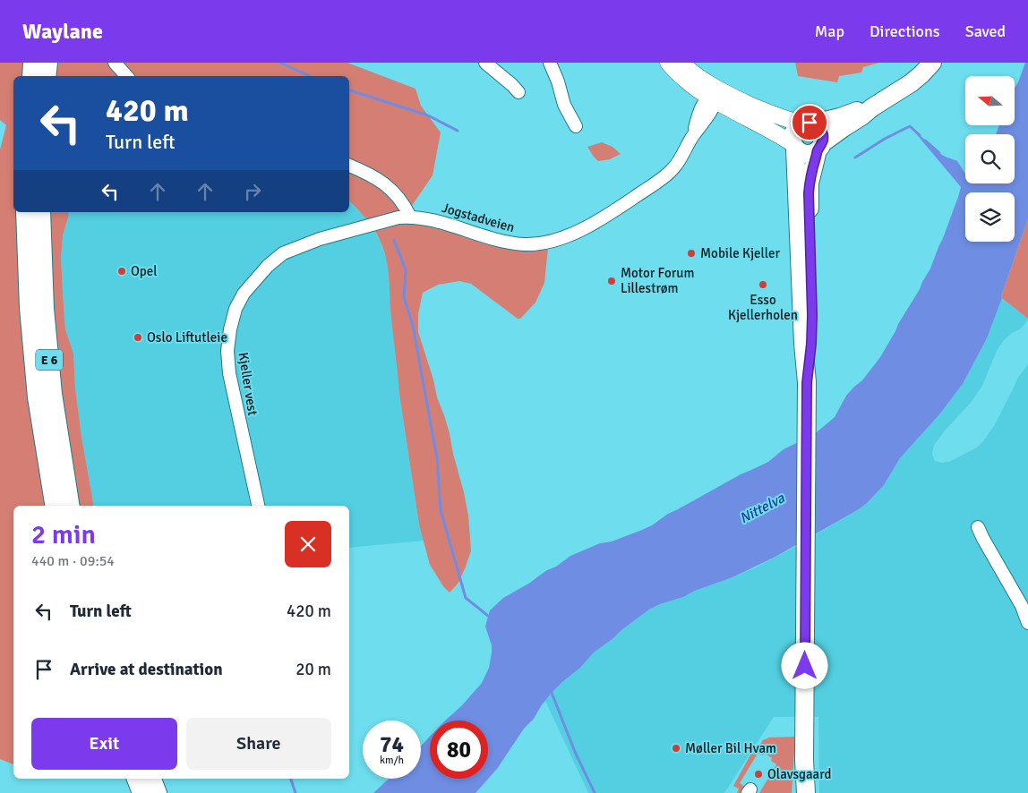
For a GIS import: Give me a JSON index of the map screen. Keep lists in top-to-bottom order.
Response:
{
  "streets": {
    "highway": ["E 6"],
    "street": ["Jogstadveien", "Kjeller vest"]
  },
  "crossings": [
    ["Jogstadveien", "Kjeller vest"]
  ],
  "water": ["Nittelva"],
  "places": [
    "Mobile Kjeller",
    "Opel",
    "Motor Forum Lillestrøm",
    "Esso Kjellerholen",
    "Oslo Liftutleie",
    "Møller Bil Hvam",
    "Olavsgaard"
  ],
  "north": "left",
  "page": {
    "header": "Waylane",
    "nav": ["Map", "Directions", "Saved"],
    "turn": ["420 m", "Turn left"],
    "heading": ["2 min", "440 m · 09:54"],
    "list": [
      {
        "name": "Turn left",
        "value": "420 m"
      },
      {
        "name": "Arrive at destination",
        "value": "20 m"
      }
    ],
    "buttons": ["Exit", "Share"],
    "speed": "74 km/h",
    "limit": "80"
  }
}
